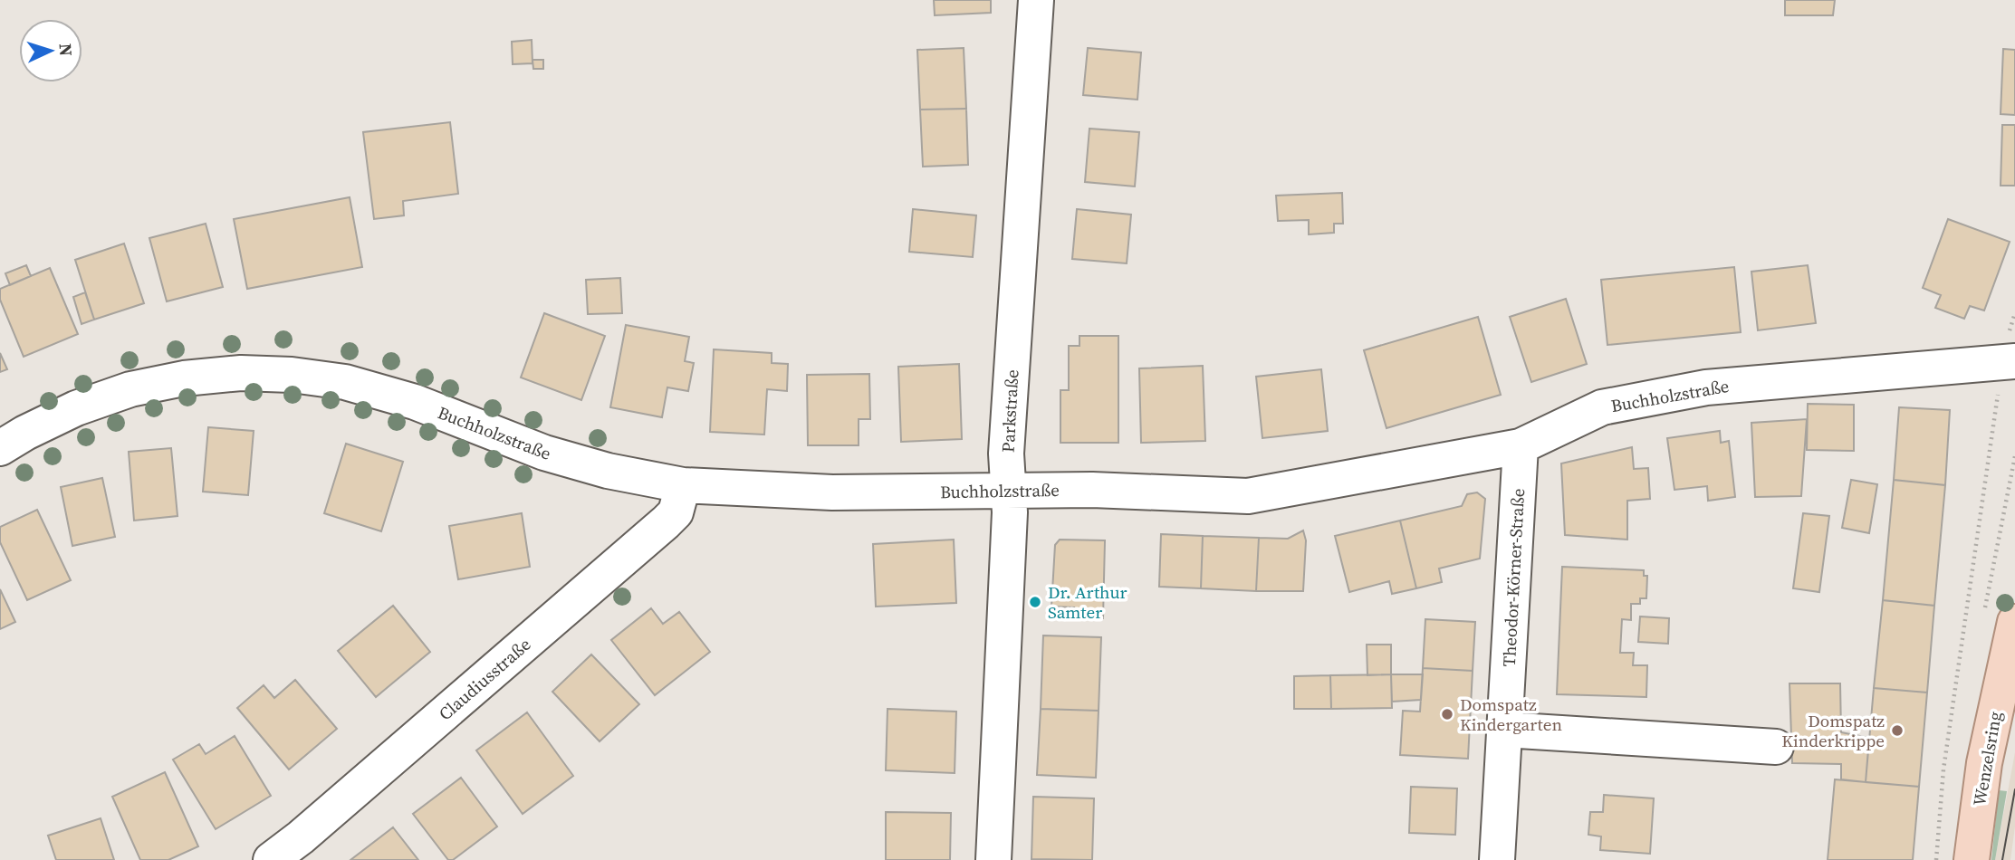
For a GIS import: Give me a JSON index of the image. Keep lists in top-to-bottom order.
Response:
{
  "streets": {
    "main road": ["Wenzelsring"],
    "street": [
      "Buchholzstraße",
      "Parkstraße",
      "Theodor-Körner-Straße",
      "Claudiusstraße"
    ]
  },
  "crossings": [
    ["Buchholzstraße", "Parkstraße"],
    ["Buchholzstraße", "Theodor-Körner-Straße"],
    ["Buchholzstraße", "Claudiusstraße"]
  ],
  "places": ["Dr. Arthur Samter", "Domspatz Kindergarten", "Domspatz Kinderkrippe"],
  "north": "right"
}
